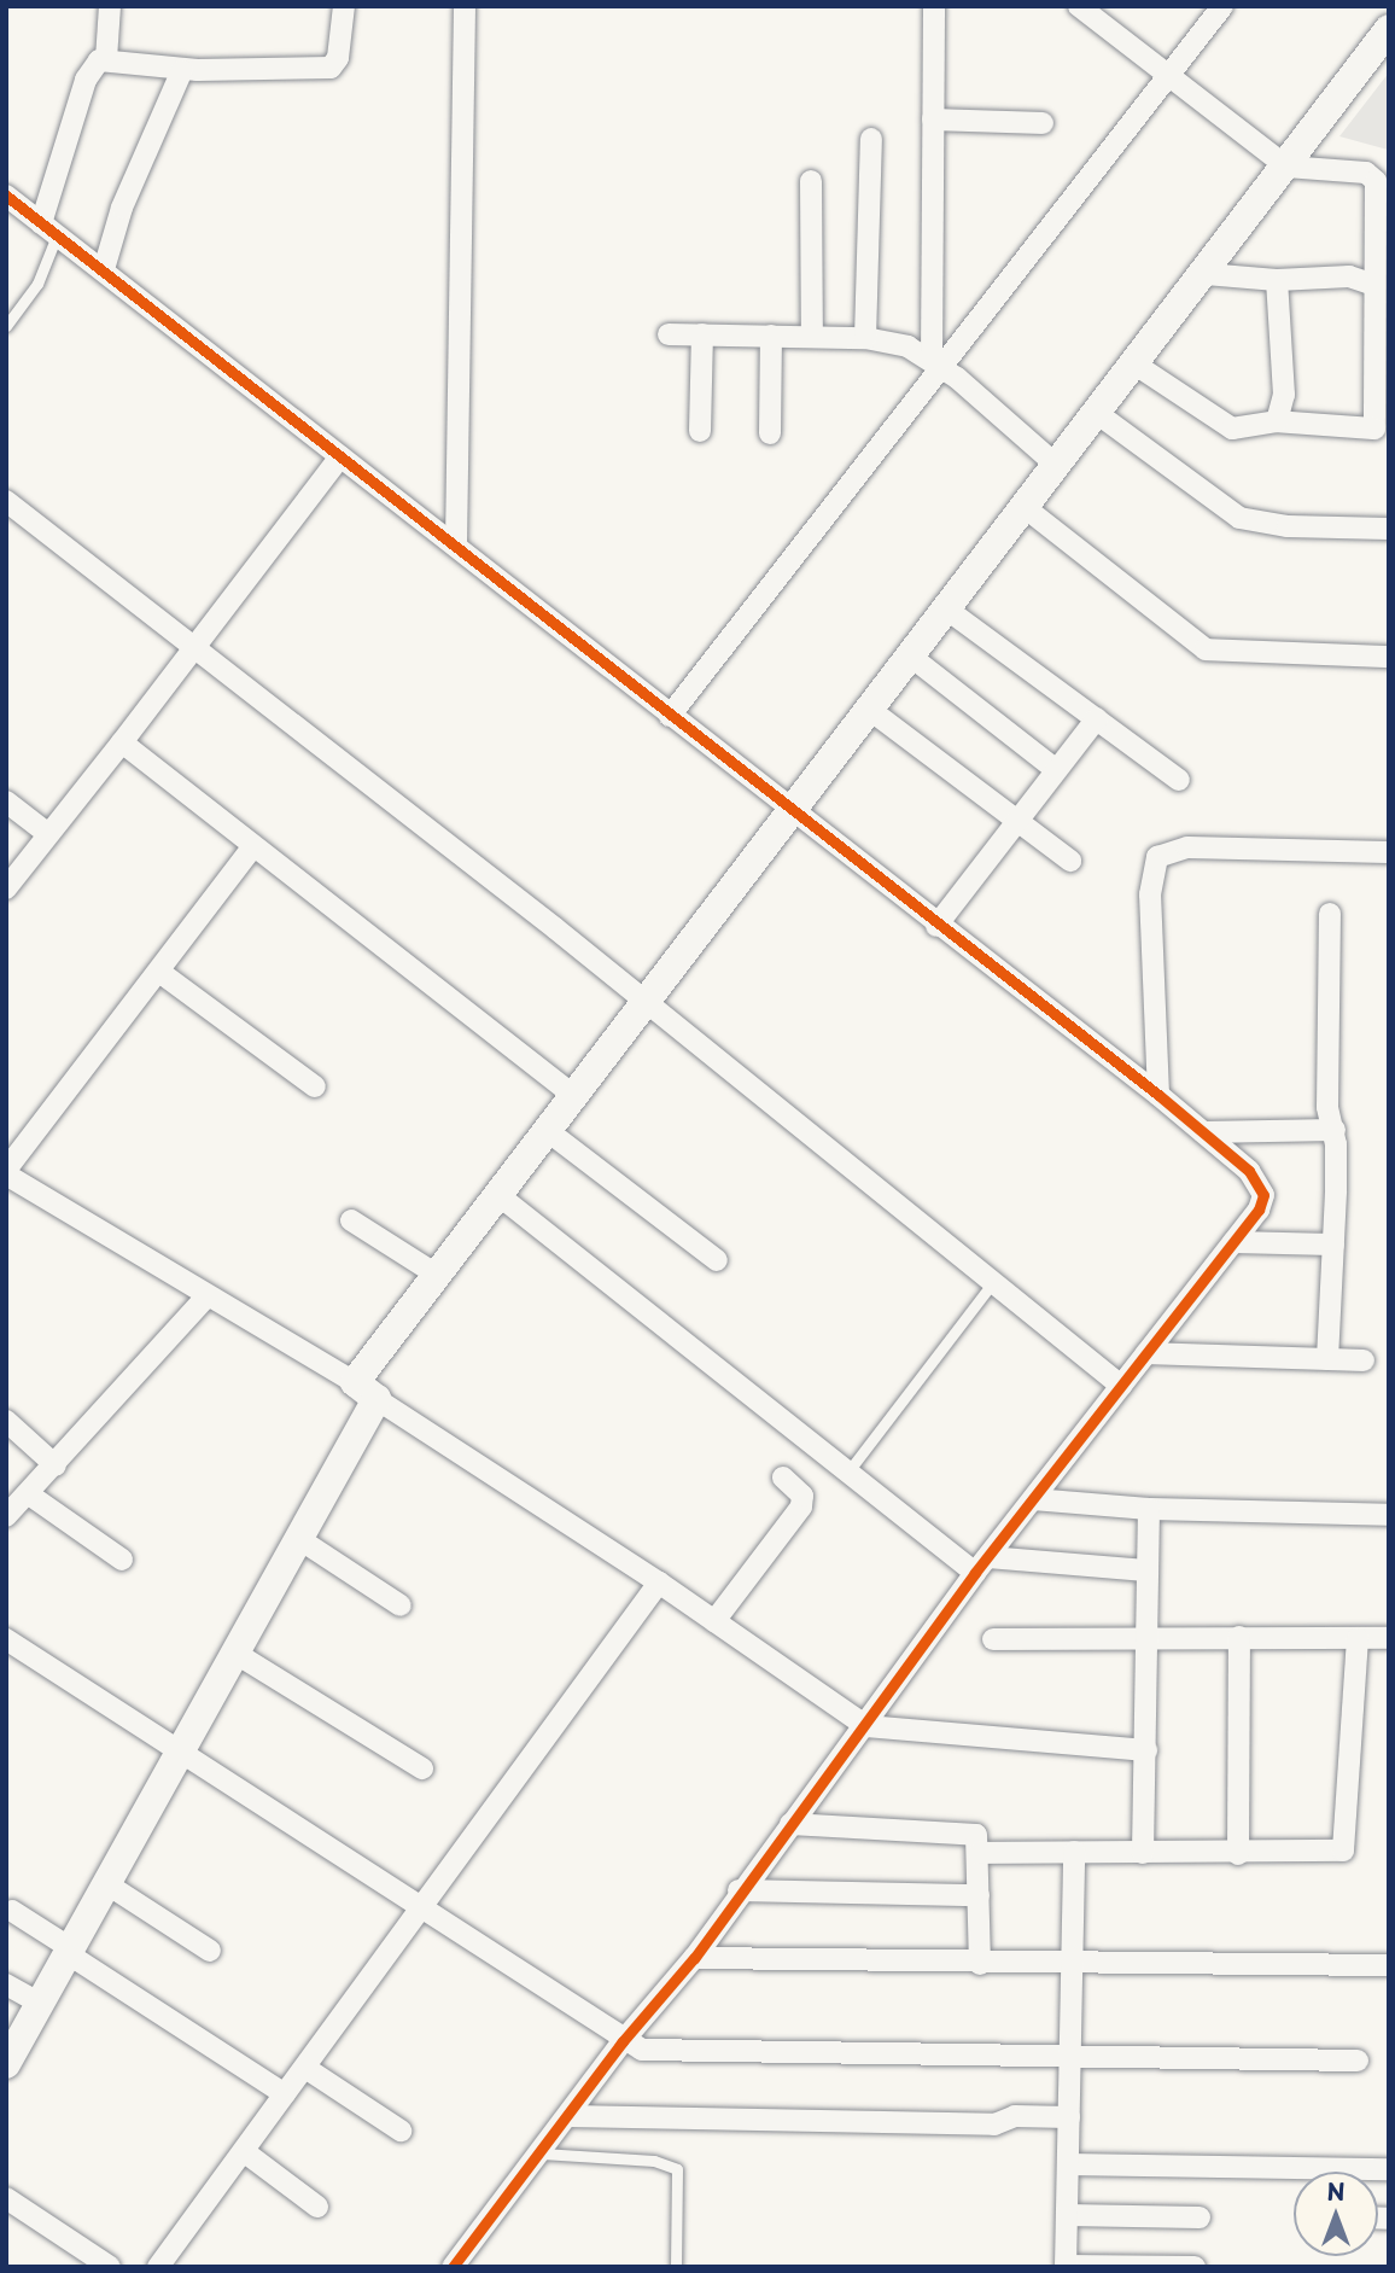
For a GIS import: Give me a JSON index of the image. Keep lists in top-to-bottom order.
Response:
{
  "north": "top"
}
